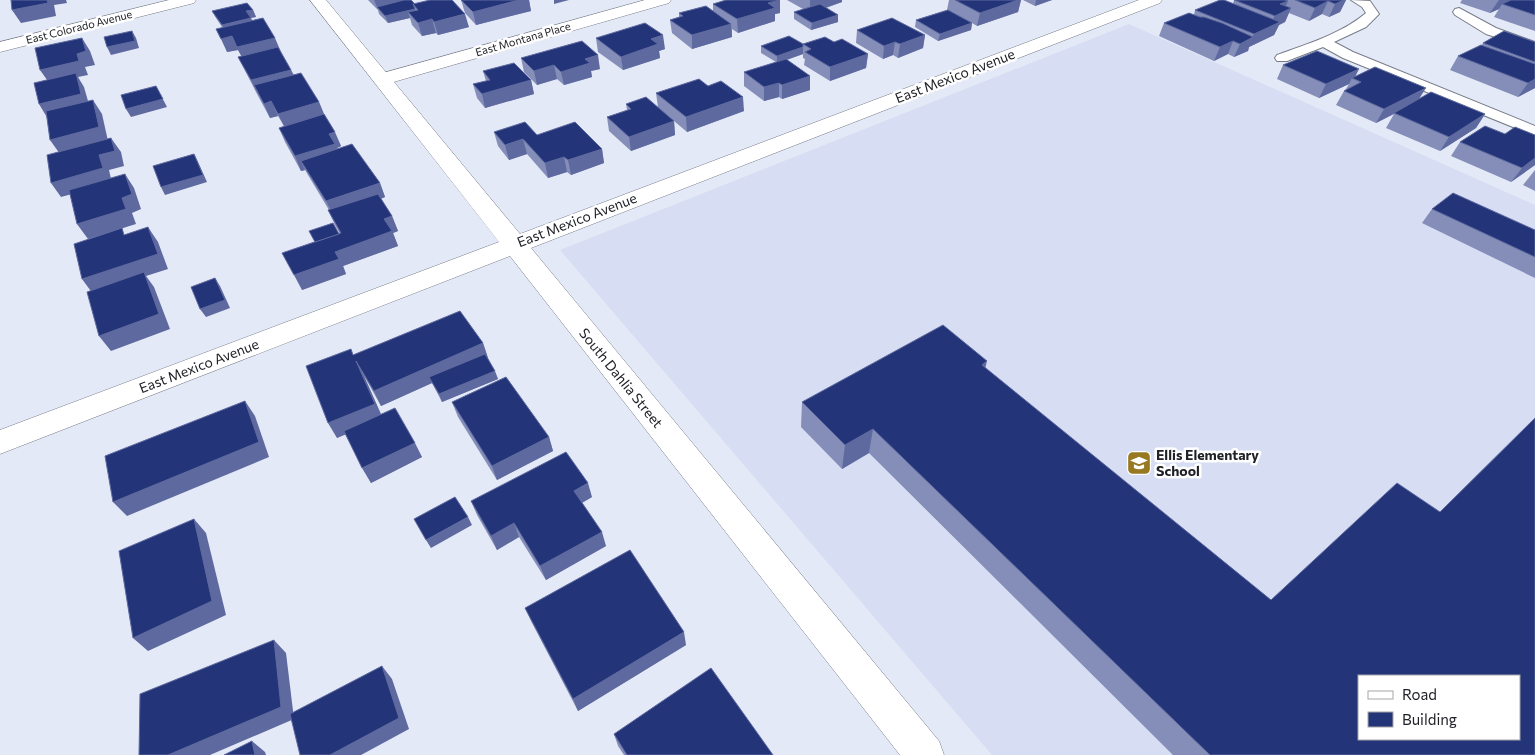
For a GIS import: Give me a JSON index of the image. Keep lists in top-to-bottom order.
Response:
{
  "streets": {
    "street": [
      "East Colorado Avenue",
      "East Montana Place",
      "East Mexico Avenue",
      "South Dahlia Street"
    ]
  },
  "crossings": [
    ["East Montana Place", "South Dahlia Street"],
    ["East Mexico Avenue", "South Dahlia Street"]
  ],
  "places": {
    "school or university": ["Ellis Elementary School"]
  },
  "legend": ["Road", "Building"]
}
